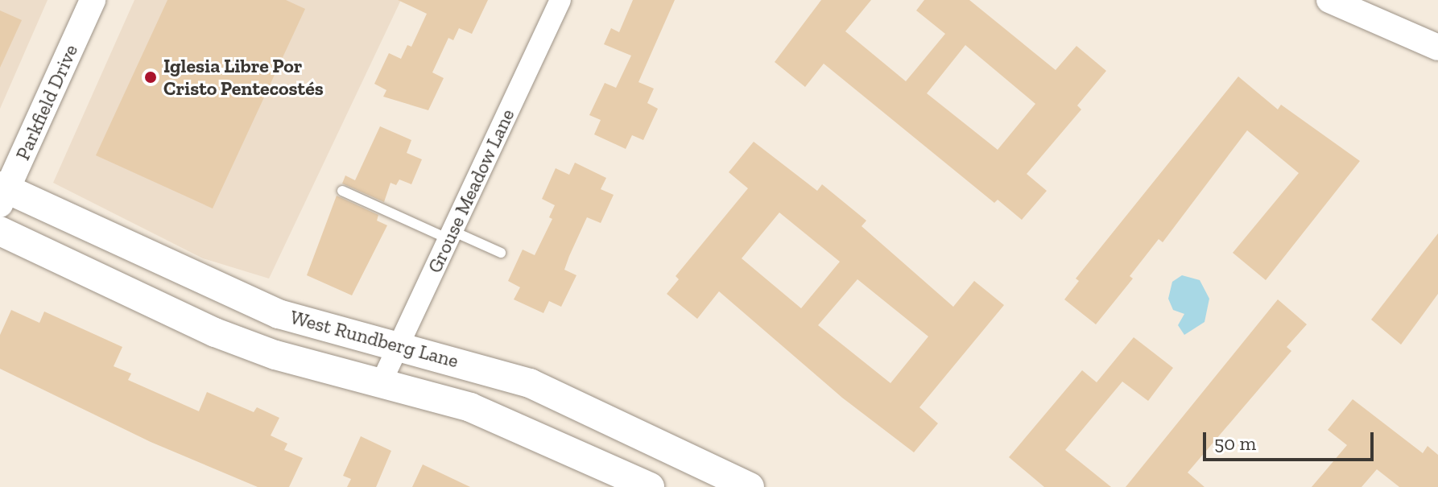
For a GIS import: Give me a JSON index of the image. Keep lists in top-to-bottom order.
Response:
{
  "streets": {
    "main road": ["West Rundberg Lane"],
    "street": ["Parkfield Drive", "Grouse Meadow Lane"]
  },
  "crossings": [
    ["Parkfield Drive", "West Rundberg Lane"],
    ["Grouse Meadow Lane", "West Rundberg Lane"]
  ],
  "places": ["Iglesia Libre Por Cristo Pentecostés"],
  "scale_bar": "50 m"
}
